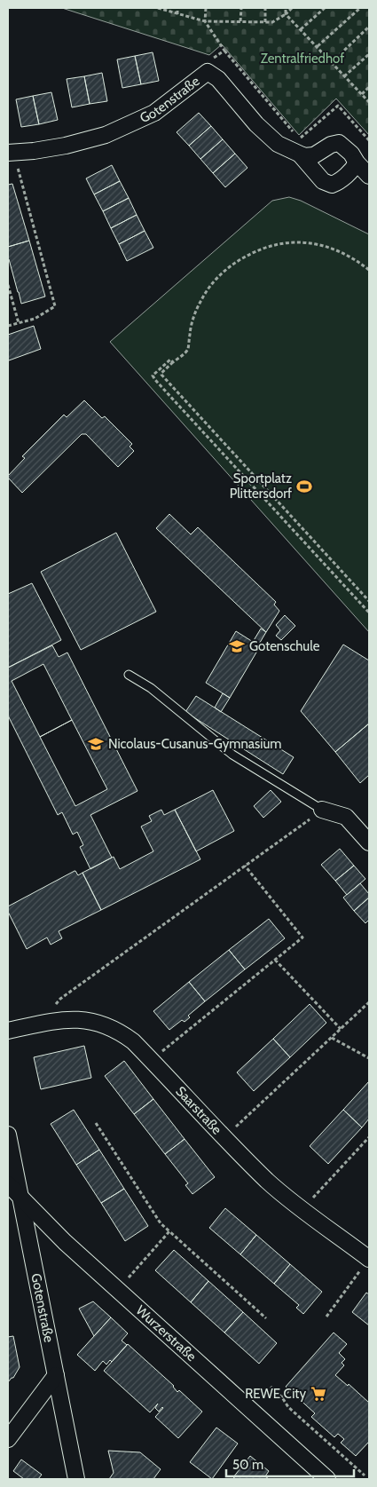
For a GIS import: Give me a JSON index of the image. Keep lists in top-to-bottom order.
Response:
{
  "streets": {
    "street": ["Gotenstraße", "Saarstraße", "Wurzerstraße"]
  },
  "crossings": [
    ["Gotenstraße", "Wurzerstraße"]
  ],
  "parks": ["Zentralfriedhof"],
  "places": {
    "sports": ["Sportplatz Plittersdorf"],
    "school or university": ["Gotenschule", "Nicolaus-Cusanus-Gymnasium"],
    "supermarket": ["REWE City"]
  },
  "scale_bar": "50 m"
}
